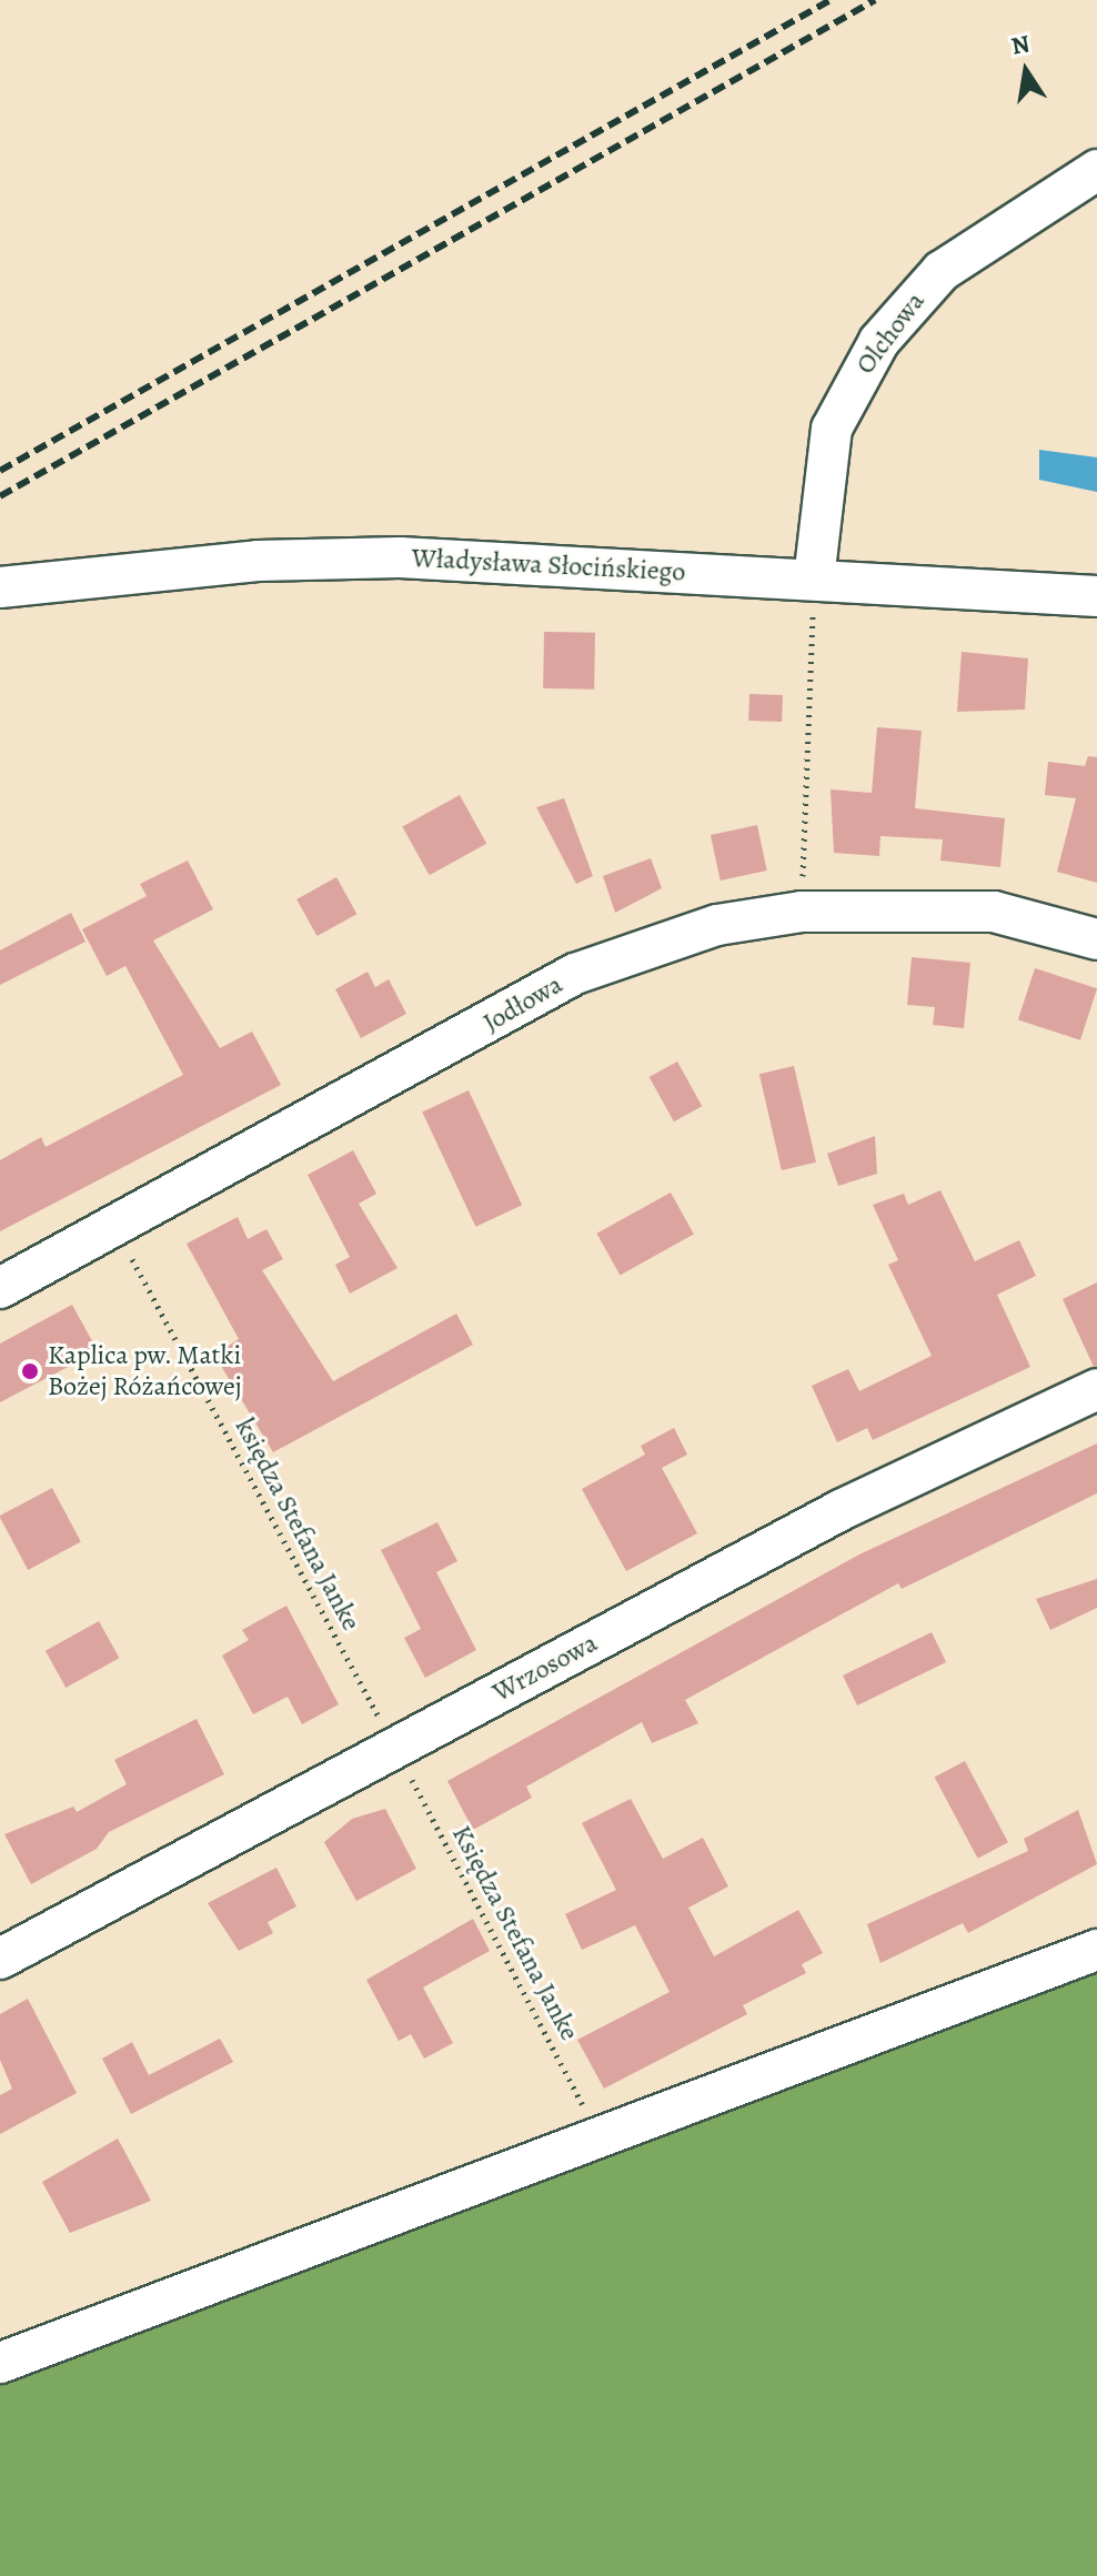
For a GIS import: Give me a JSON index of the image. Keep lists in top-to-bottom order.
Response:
{
  "streets": {
    "street": [
      "Olchowa",
      "Władysława Słocińskiego",
      "Jodłowa",
      "Wrzosowa"
    ],
    "path": ["księdza Stefana Janke", "Księdza Stefana Janke"]
  },
  "crossings": [
    ["Olchowa", "Władysława Słocińskiego"],
    ["Jodłowa", "księdza Stefana Janke"],
    ["księdza Stefana Janke", "Wrzosowa"],
    ["księdza Stefana Janke", "Księdza Stefana Janke"],
    ["Wrzosowa", "Księdza Stefana Janke"]
  ],
  "places": ["Kaplica pw. Matki Bożej Różańcowej"],
  "north": "top"
}
